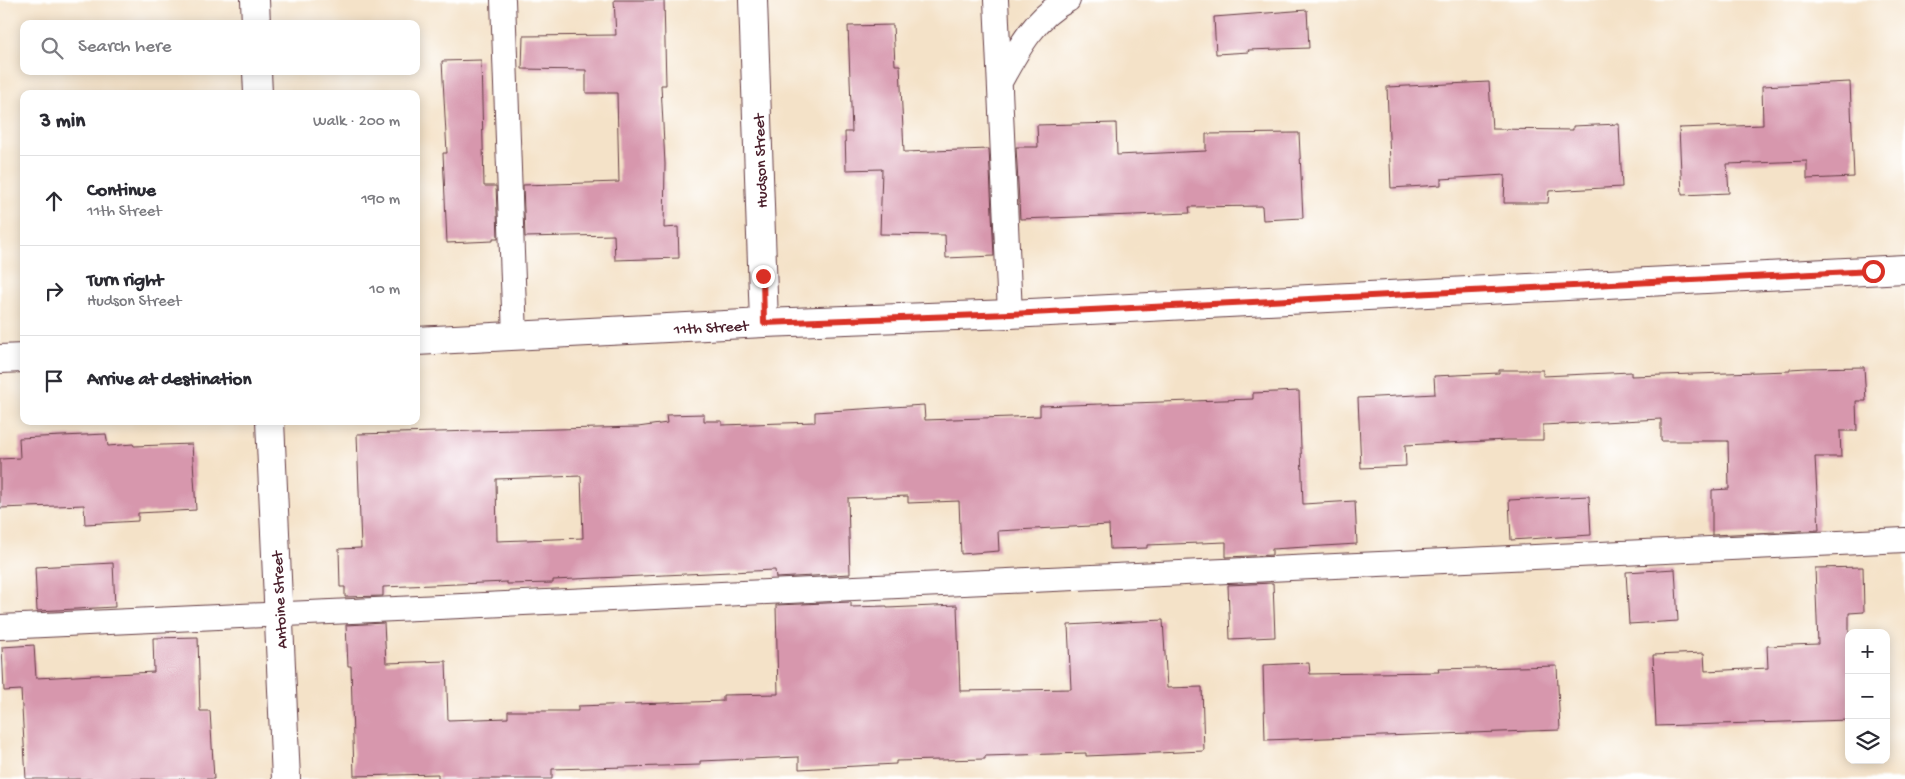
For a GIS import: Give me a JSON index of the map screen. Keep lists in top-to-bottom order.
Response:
{
  "streets": {
    "street": ["Hudson Street", "11th Street", "Antoine Street"]
  },
  "crossings": [
    ["Hudson Street", "11th Street"]
  ],
  "page": {
    "search": "Search here",
    "heading": ["3 min", "Walk · 200 m"],
    "list": [
      ["Continue", "11th Street", "190 m"],
      ["Turn right", "Hudson Street", "10 m"],
      "Arrive at destination"
    ],
    "map_buttons": ["+", "−"]
  }
}
